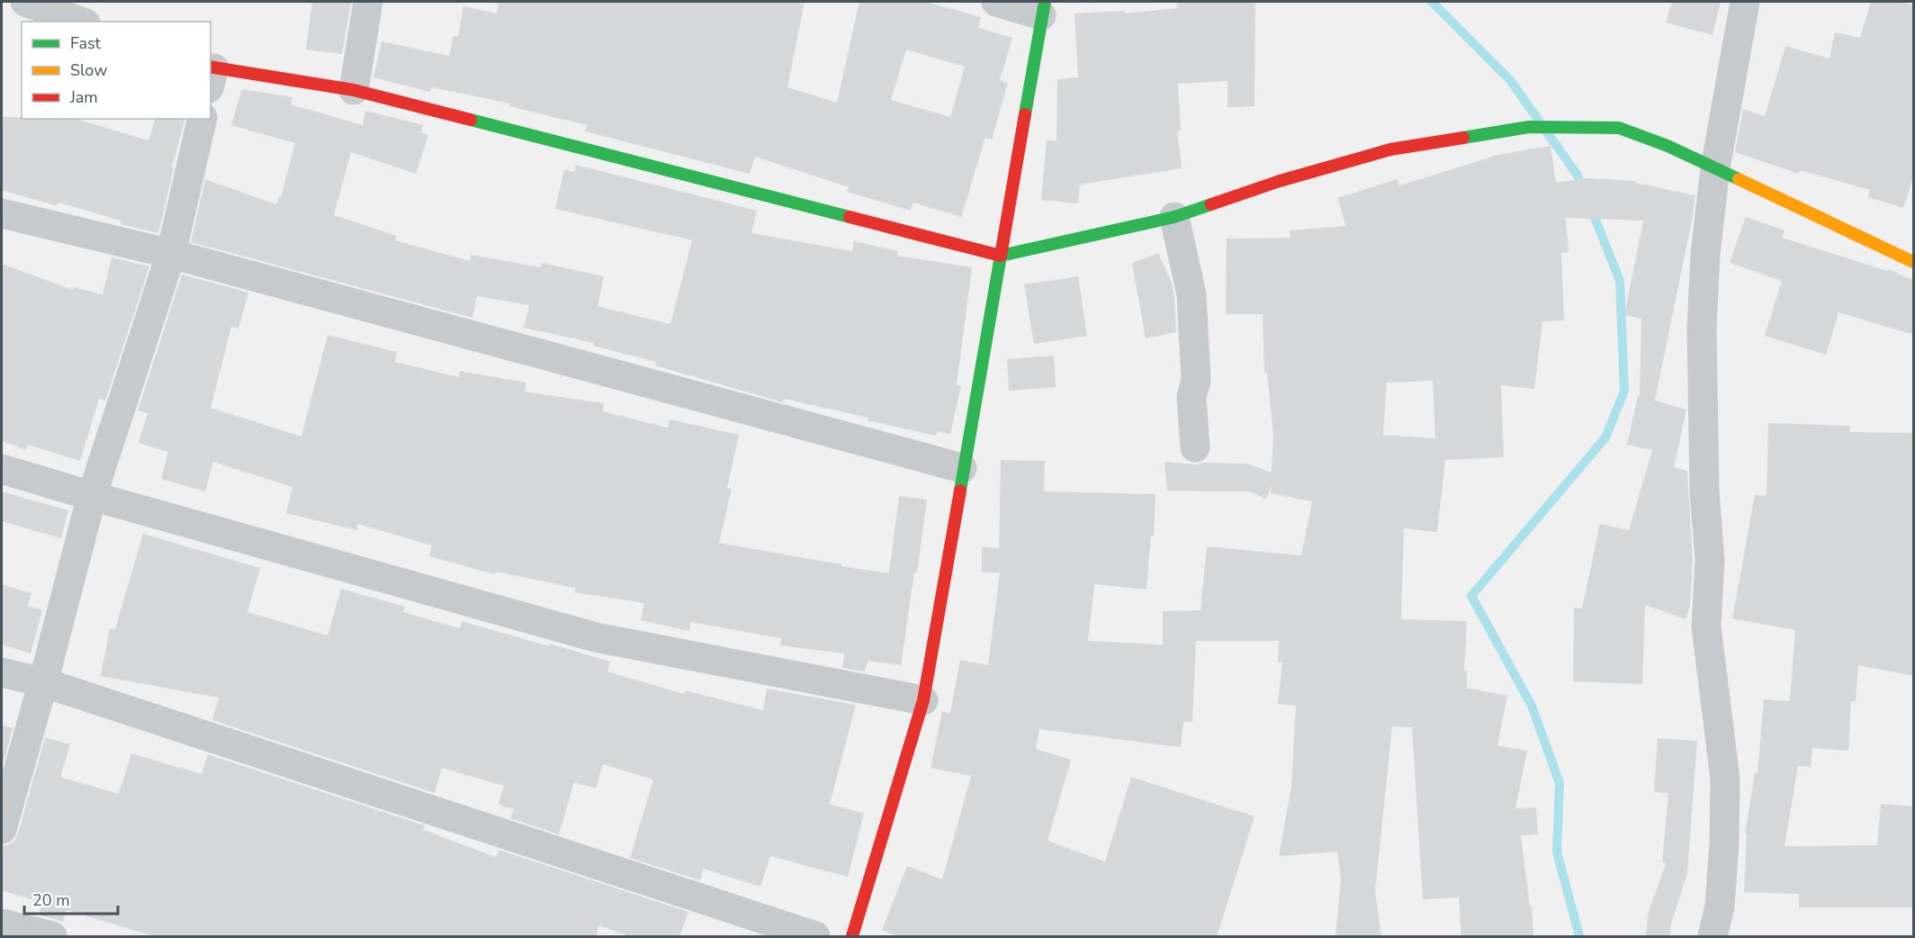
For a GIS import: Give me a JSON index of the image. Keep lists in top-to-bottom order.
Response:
{
  "legend": ["Fast", "Slow", "Jam"],
  "scale_bar": "20 m"
}
